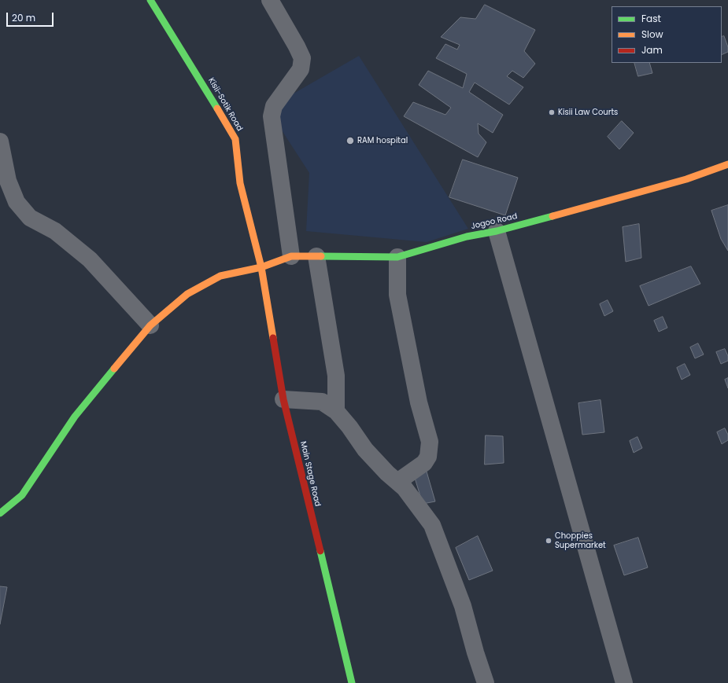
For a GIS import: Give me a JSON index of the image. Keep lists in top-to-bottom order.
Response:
{
  "streets": {
    "street": ["Kisii-Sotik Road", "Jogoo Road", "Main Stage Road"]
  },
  "crossings": [
    ["Kisii-Sotik Road", "Jogoo Road"],
    ["Kisii-Sotik Road", "Main Stage Road"],
    ["Jogoo Road", "Main Stage Road"]
  ],
  "places": ["Kisii Law Courts", "RAM hospital", "Choppies Supermarket"],
  "legend": ["Fast", "Slow", "Jam"],
  "scale_bar": "20 m"
}
